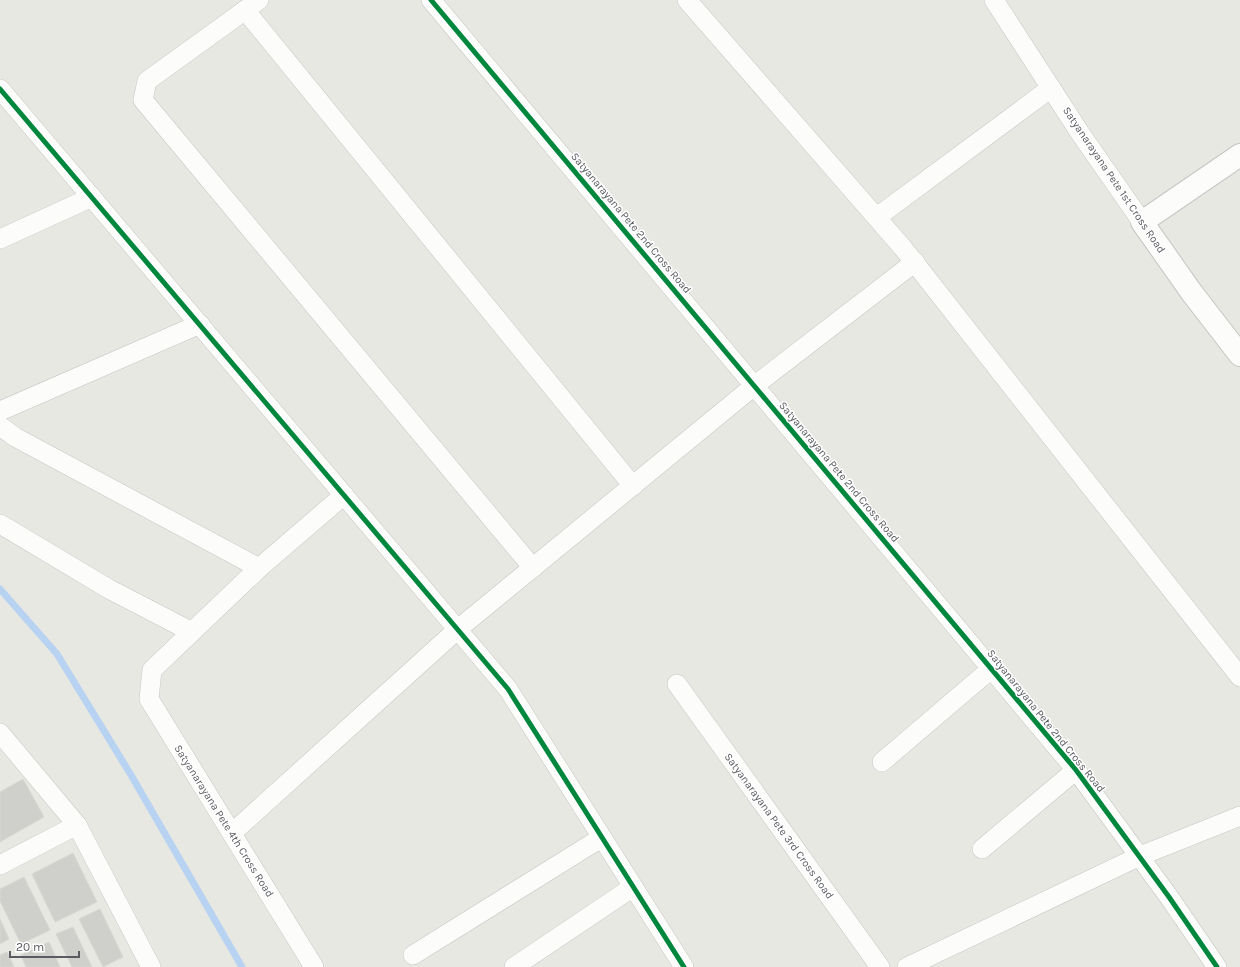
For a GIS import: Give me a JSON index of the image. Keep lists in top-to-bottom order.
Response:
{
  "streets": {
    "street": [
      "Satyanarayana Pete 1st Cross Road",
      "Satyanarayana Pete 2nd Cross Road",
      "Satyanarayana Pete 4th Cross Road",
      "Satyanarayana Pete 3rd Cross Road"
    ]
  },
  "scale_bar": "20 m"
}
